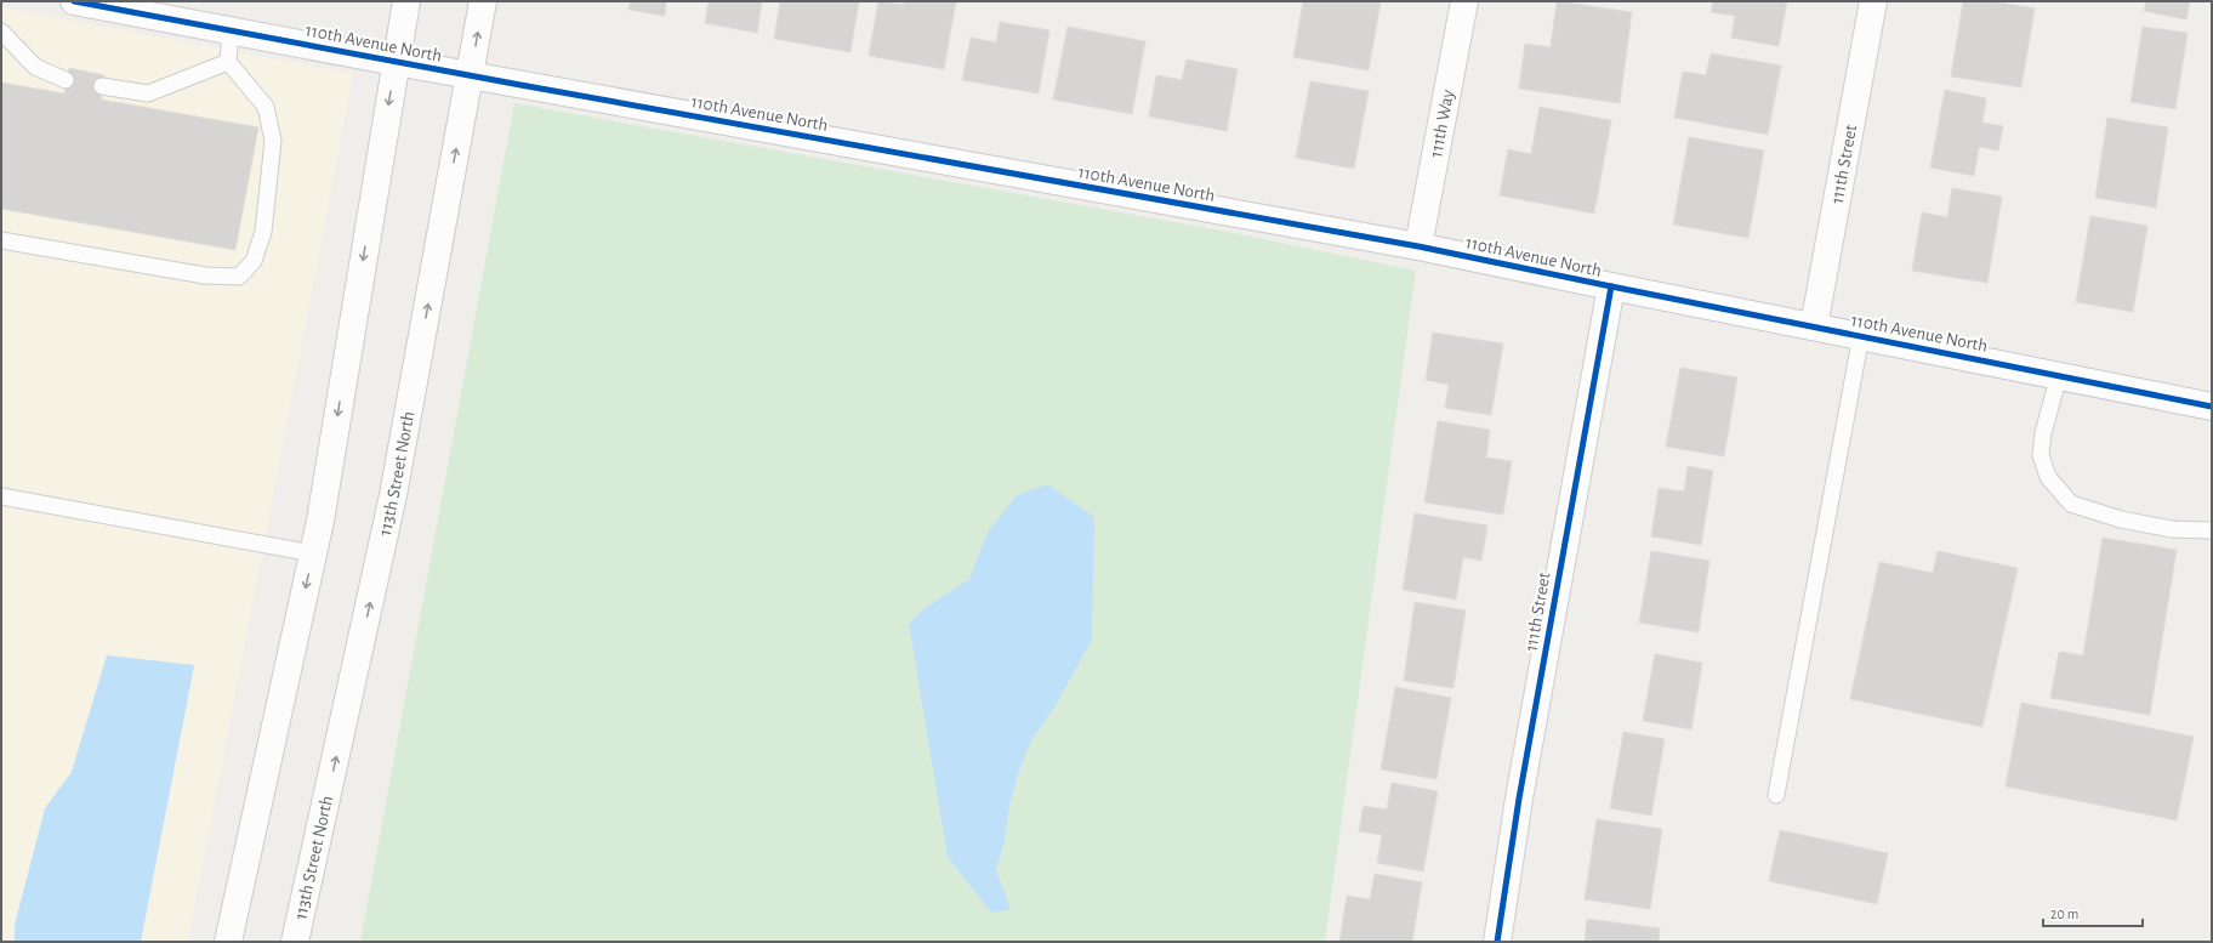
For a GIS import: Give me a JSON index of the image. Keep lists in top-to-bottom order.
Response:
{
  "streets": {
    "street": [
      "110th Avenue North",
      "111th Way",
      "111th Street",
      "113th Street North"
    ]
  },
  "crossings": [
    ["110th Avenue North", "111th Way"],
    ["110th Avenue North", "111th Street"],
    ["110th Avenue North", "113th Street North"]
  ],
  "scale_bar": "20 m"
}
